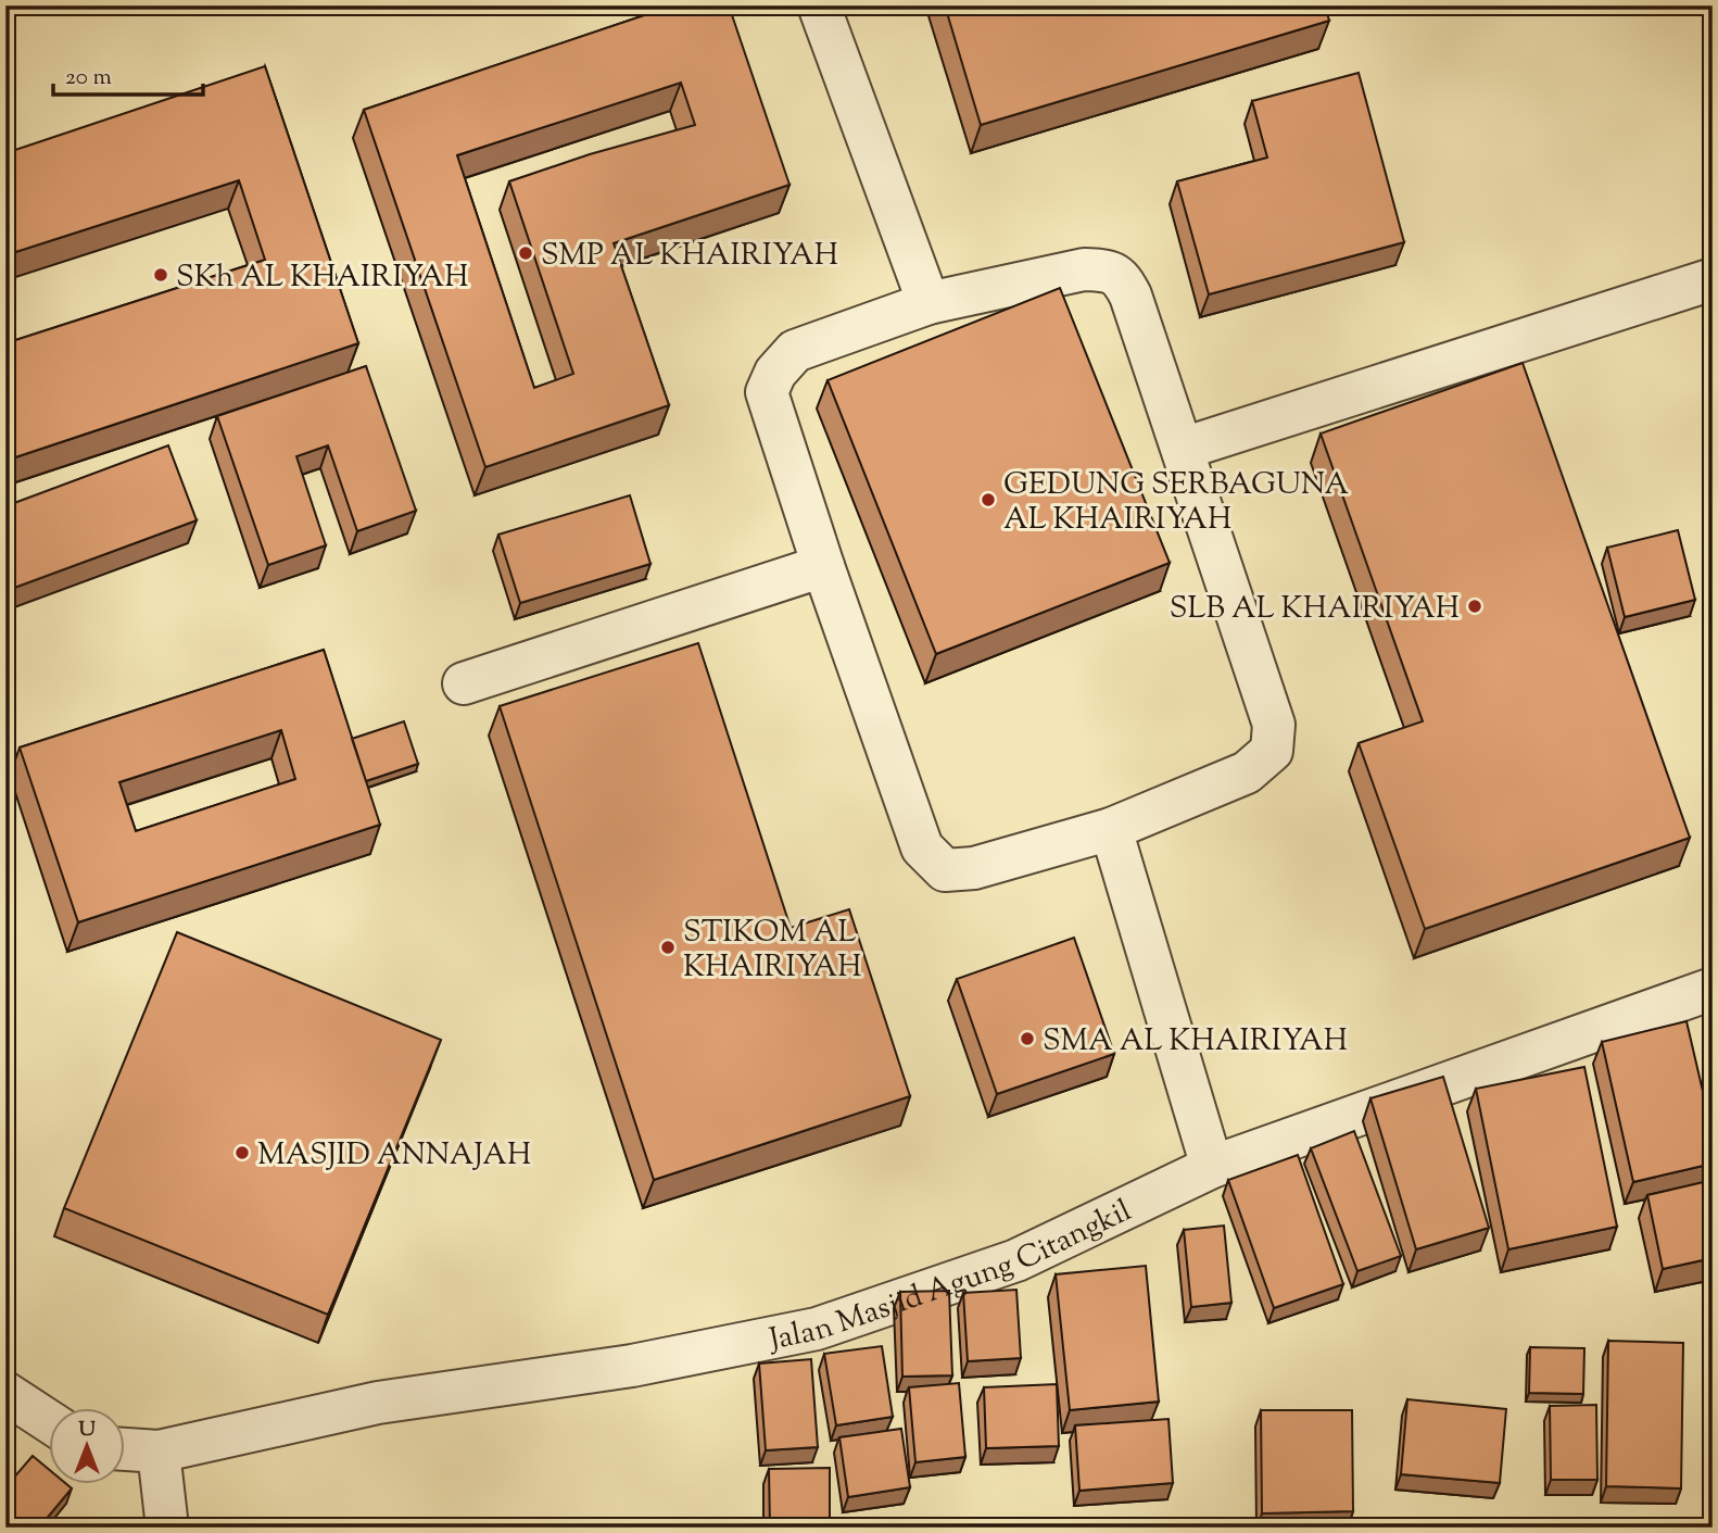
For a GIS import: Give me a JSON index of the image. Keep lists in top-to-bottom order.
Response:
{
  "streets": {
    "street": ["Jalan Masjid Agung Citangkil"]
  },
  "places": [
    "SMP AL KHAIRIYAH",
    "SKh AL KHAIRIYAH",
    "GEDUNG SERBAGUNA AL KHAIRIYAH",
    "SLB AL KHAIRIYAH",
    "STIKOM AL KHAIRIYAH",
    "SMA AL KHAIRIYAH",
    "MASJID ANNAJAH"
  ],
  "scale_bar": "20 m",
  "north": "top"
}
